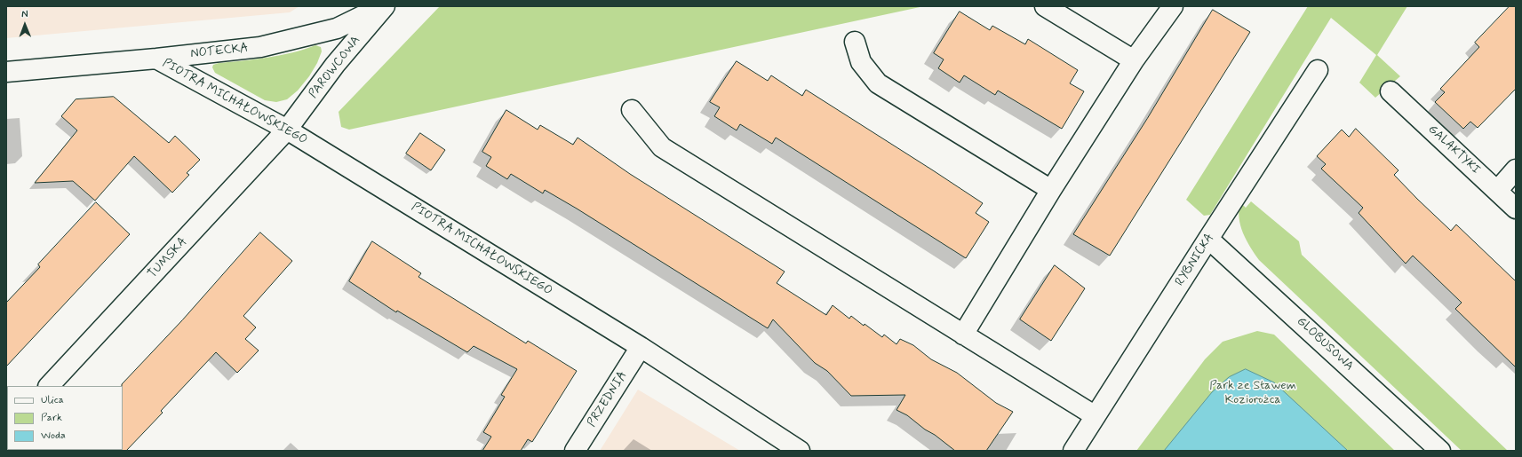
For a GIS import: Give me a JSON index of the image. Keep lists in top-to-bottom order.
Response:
{
  "streets": {
    "street": [
      "NOTECKA",
      "PAROWCOWA",
      "PIOTRA MICHAŁOWSKIEGO",
      "GALAKTYKI",
      "TUMSKA",
      "RYBNICKA",
      "GLOBUSOWA",
      "PRZEDNIA"
    ]
  },
  "crossings": [
    ["NOTECKA", "PAROWCOWA"],
    ["NOTECKA", "PIOTRA MICHAŁOWSKIEGO"],
    ["PAROWCOWA", "PIOTRA MICHAŁOWSKIEGO"],
    ["PAROWCOWA", "TUMSKA"],
    ["PIOTRA MICHAŁOWSKIEGO", "TUMSKA"],
    ["PIOTRA MICHAŁOWSKIEGO", "PRZEDNIA"],
    ["RYBNICKA", "GLOBUSOWA"]
  ],
  "parks": ["Park ze Stawem Koziorożca"],
  "legend": ["Ulica", "Park", "Woda"],
  "north": "top"
}
